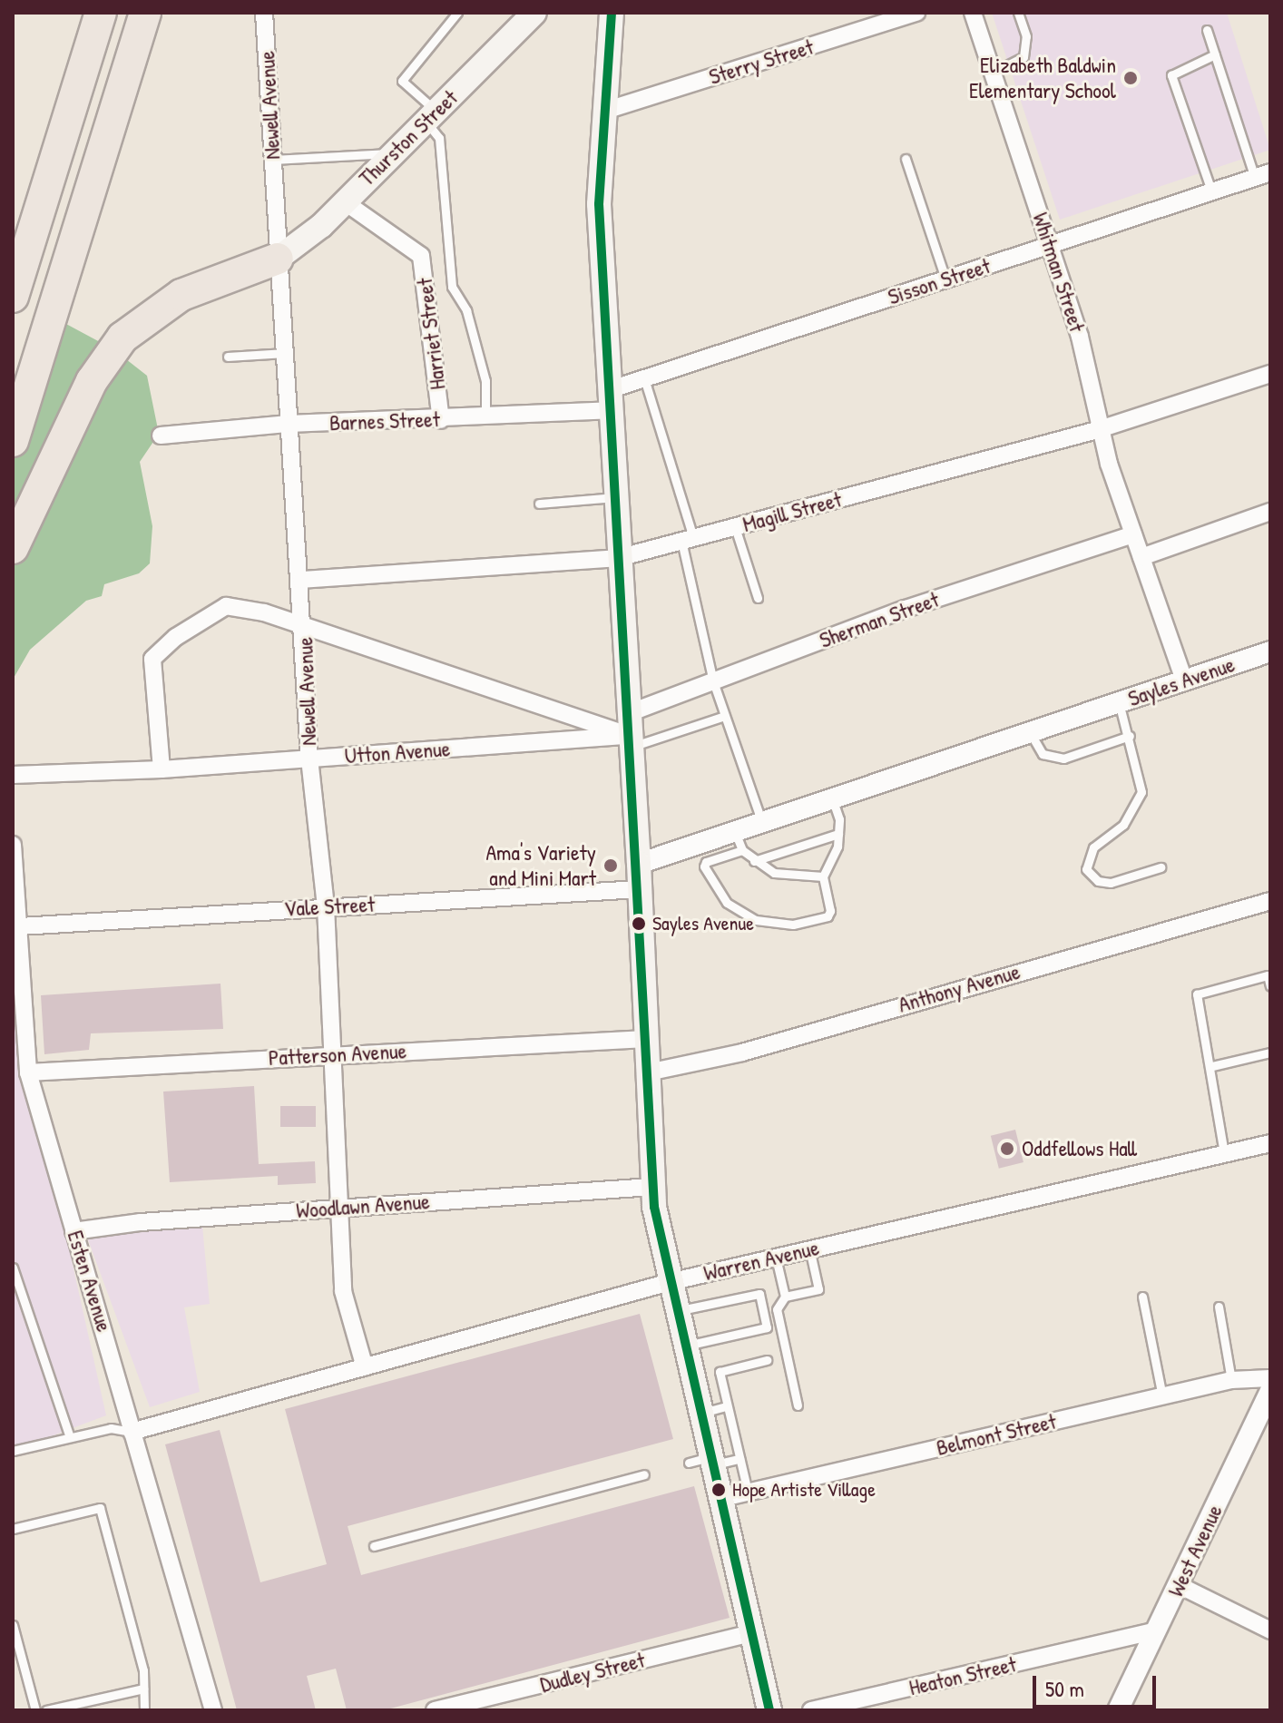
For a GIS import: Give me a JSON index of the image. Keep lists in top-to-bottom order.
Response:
{
  "streets": {
    "main road": ["Thurston Street"],
    "street": [
      "Sterry Street",
      "Newell Avenue",
      "Whitman Street",
      "Sisson Street",
      "Harriet Street",
      "Barnes Street",
      "Magill Street",
      "Sherman Street",
      "Sayles Avenue",
      "Utton Avenue",
      "Vale Street",
      "Anthony Avenue",
      "Patterson Avenue",
      "Woodlawn Avenue",
      "Warren Avenue",
      "Esten Avenue",
      "Belmont Street",
      "West Avenue",
      "Dudley Street",
      "Heaton Street"
    ]
  },
  "crossings": [
    ["Newell Avenue", "Thurston Street"],
    ["Newell Avenue", "Barnes Street"],
    ["Newell Avenue", "Magill Street"],
    ["Newell Avenue", "Utton Avenue"],
    ["Newell Avenue", "Vale Street"],
    ["Newell Avenue", "Patterson Avenue"],
    ["Newell Avenue", "Woodlawn Avenue"],
    ["Newell Avenue", "Warren Avenue"],
    ["Thurston Street", "Harriet Street"],
    ["Whitman Street", "Sisson Street"],
    ["Whitman Street", "Magill Street"],
    ["Whitman Street", "Sherman Street"],
    ["Sisson Street", "Barnes Street"],
    ["Harriet Street", "Barnes Street"],
    ["Sherman Street", "Utton Avenue"],
    ["Vale Street", "Esten Avenue"],
    ["Patterson Avenue", "Esten Avenue"],
    ["Woodlawn Avenue", "Esten Avenue"],
    ["Warren Avenue", "Esten Avenue"],
    ["West Avenue", "Heaton Street"]
  ],
  "places": [
    "Elizabeth Baldwin Elementary School",
    "Ama's Variety and Mini Mart",
    "Sayles Avenue",
    "Oddfellows Hall",
    "Hope Artiste Village"
  ],
  "scale_bar": "50 m"
}
